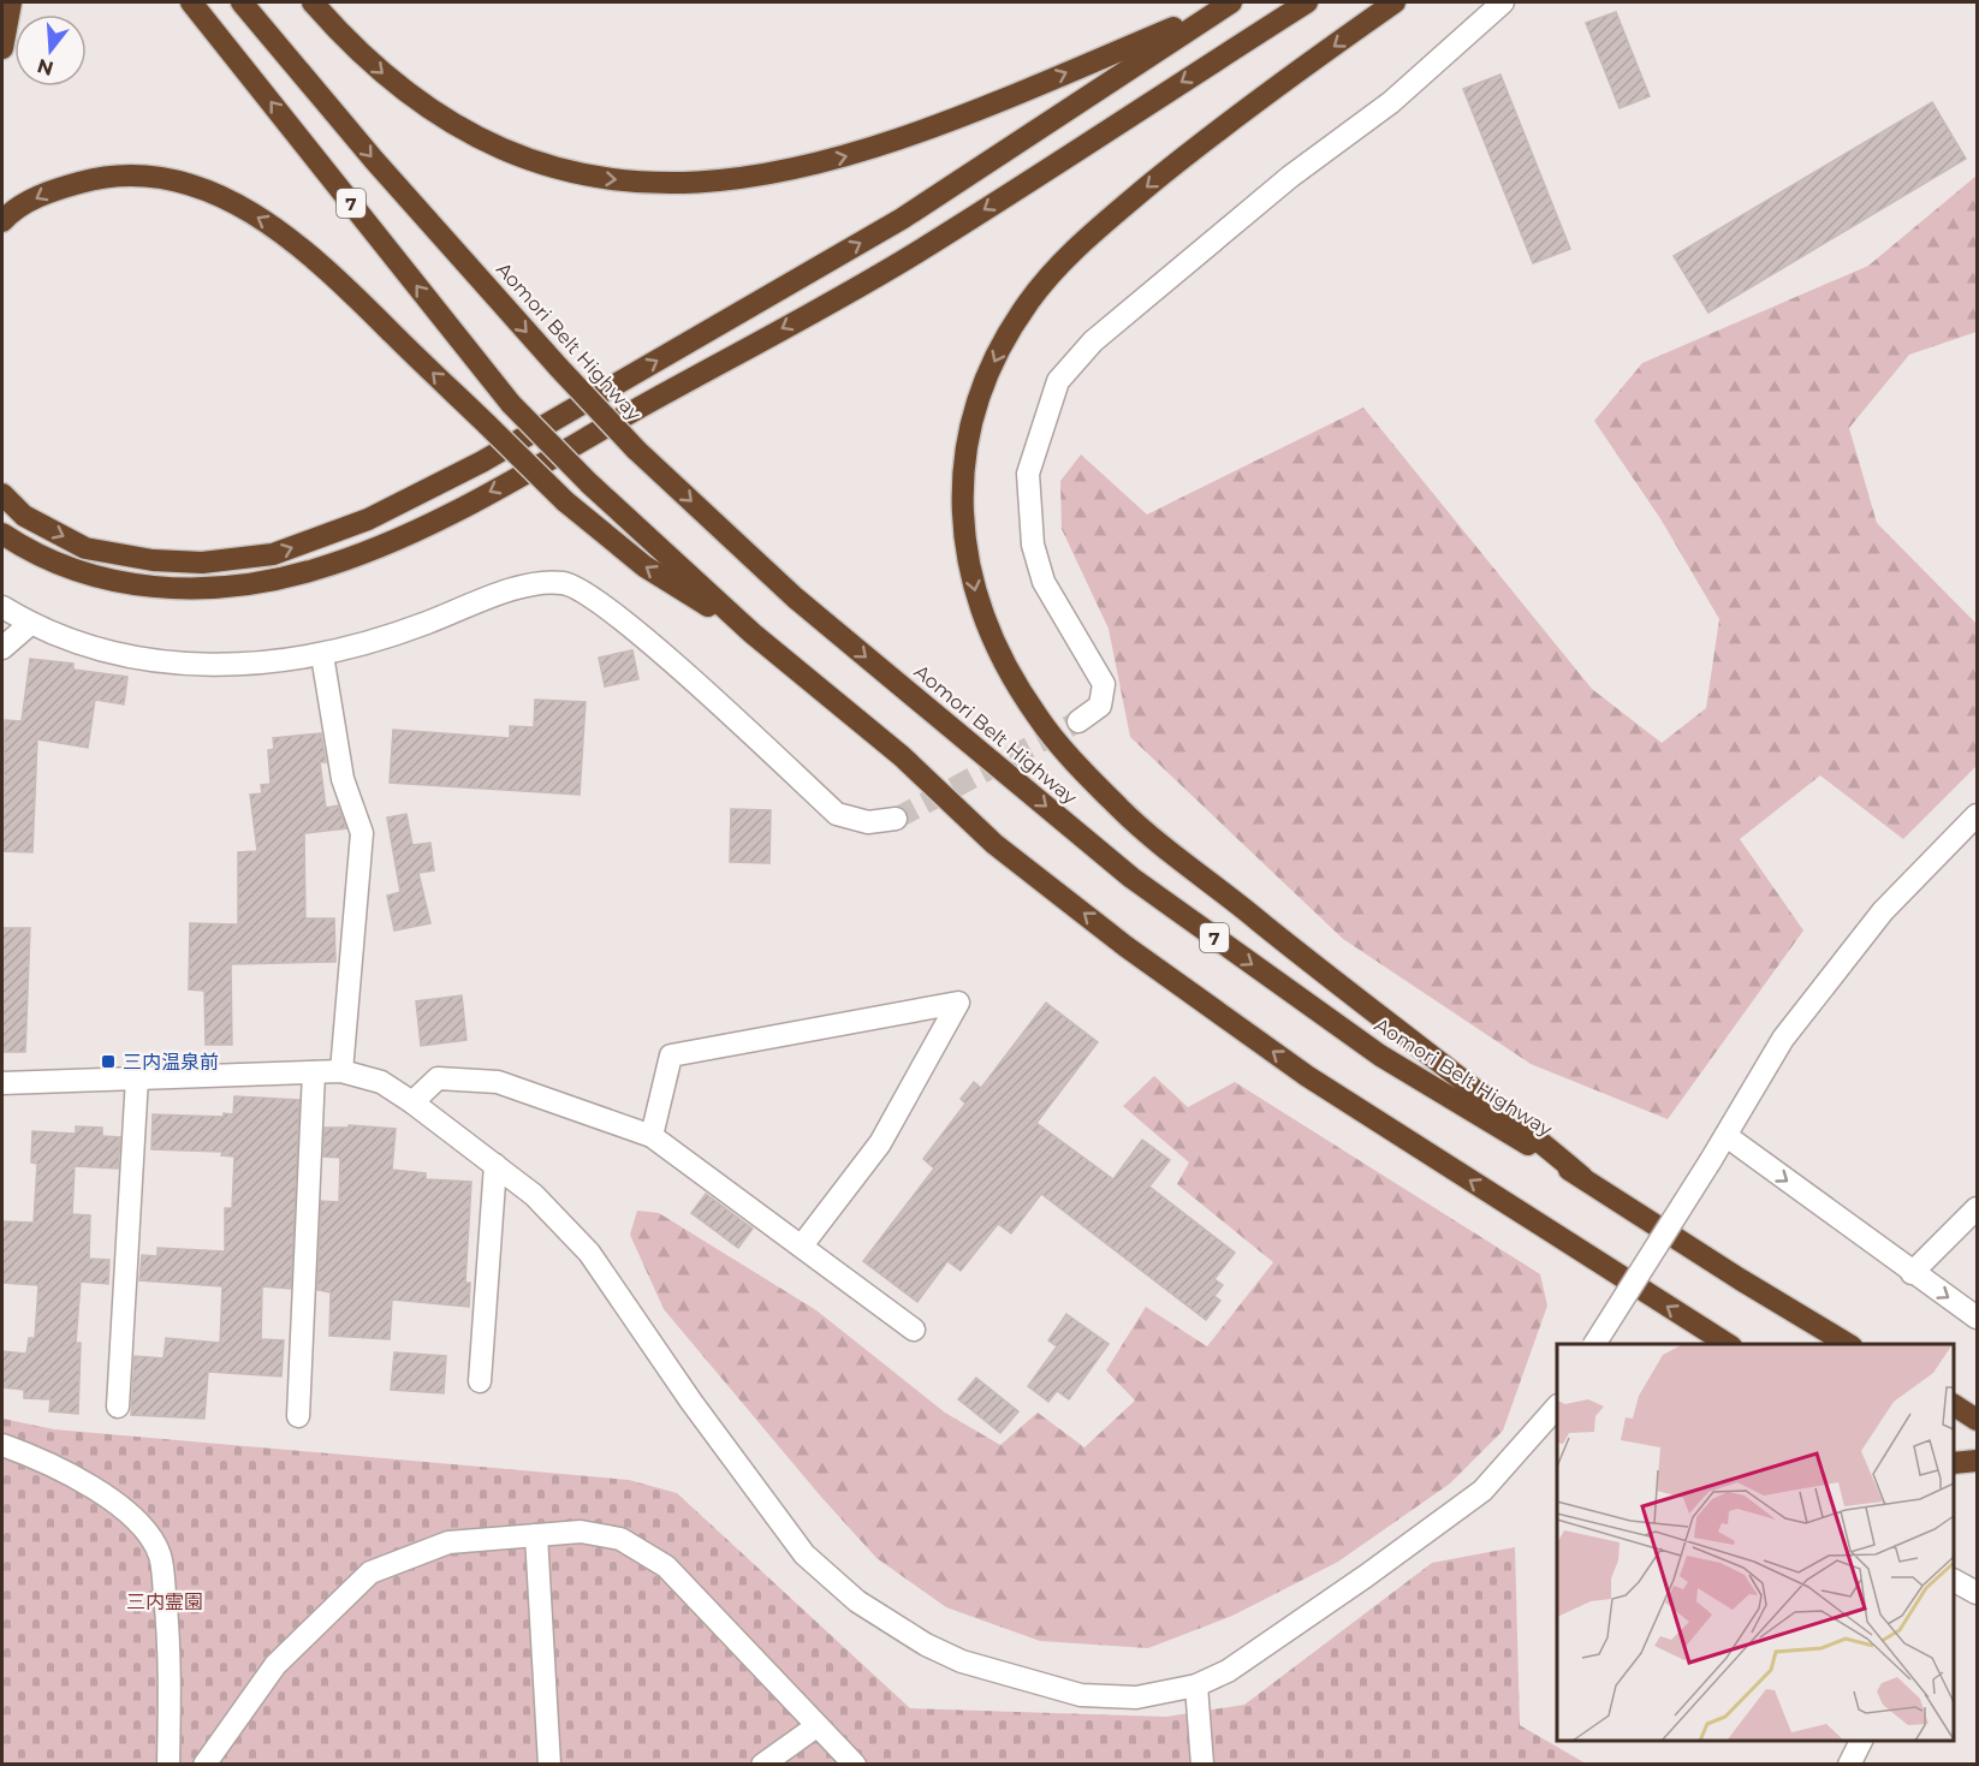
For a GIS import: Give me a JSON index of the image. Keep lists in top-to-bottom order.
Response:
{
  "streets": {
    "highway": ["7", "Aomori Belt Highway"]
  },
  "parks": ["三内霊園"],
  "places": {
    "transit": ["三内温泉前"]
  },
  "north": "bottom"
}
